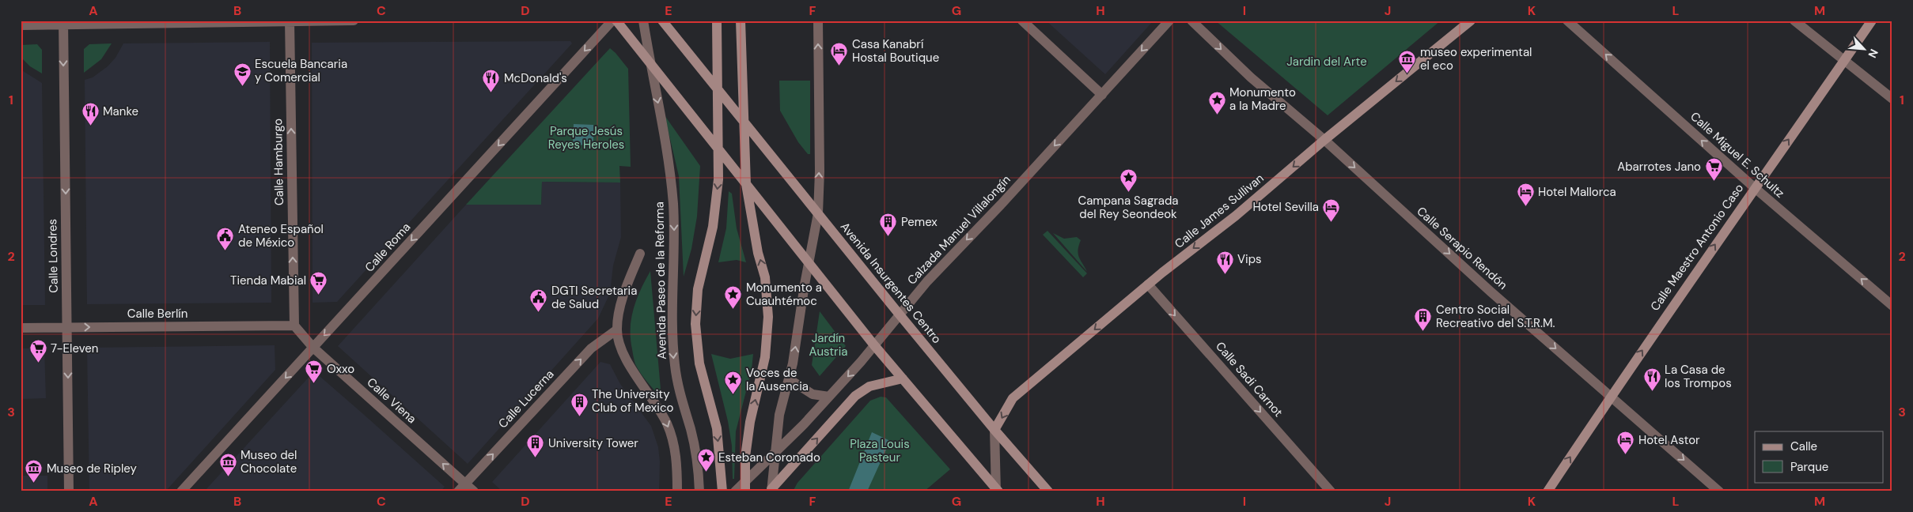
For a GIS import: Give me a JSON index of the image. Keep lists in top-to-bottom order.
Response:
{
  "streets": {
    "main road": ["Calle James Sullivan", "Calle Maestro Antonio Caso", "Avenida Insurgentes Centro"],
    "street": [
      "Calle Miguel E. Schultz",
      "Calle Hamburgo",
      "Calzada Manuel Villalongín",
      "Calle Roma",
      "Calle Serapio Rendón",
      "Calle Londres",
      "Avenida Paseo de la Reforma",
      "Calle Berlín",
      "Calle Sadi Carnot",
      "Calle Lucerna",
      "Calle Viena"
    ]
  },
  "crossings": [
    ["Calle Miguel E. Schultz", "Calle Maestro Antonio Caso"],
    ["Calle Hamburgo", "Calle Berlín"],
    ["Calle Hamburgo", "Calle Viena"],
    ["Calle James Sullivan", "Calle Serapio Rendón"],
    ["Calle James Sullivan", "Avenida Insurgentes Centro"],
    ["Calle James Sullivan", "Calle Sadi Carnot"],
    ["Calzada Manuel Villalongín", "Avenida Insurgentes Centro"],
    ["Calle Roma", "Calle Viena"],
    ["Calle Maestro Antonio Caso", "Calle Serapio Rendón"],
    ["Calle Londres", "Calle Berlín"],
    ["Avenida Paseo de la Reforma", "Calle Lucerna"],
    ["Calle Berlín", "Calle Viena"],
    ["Calle Lucerna", "Calle Viena"]
  ],
  "one_way": [
    "Calle Miguel E. Schultz",
    "Calle Hamburgo",
    "Calle James Sullivan",
    "Calzada Manuel Villalongín",
    "Calle Roma",
    "Calle Maestro Antonio Caso",
    "Calle Serapio Rendón",
    "Calle Londres",
    "Avenida Paseo de la Reforma",
    "Calle Berlín",
    "Calle Sadi Carnot",
    "Calle Lucerna",
    "Calle Viena"
  ],
  "parks": [
    "Jardin del Arte",
    "Parque Jesús Reyes Heroles",
    "Jardín Austria",
    "Plaza Louis Pasteur"
  ],
  "places": {
    "hotel": [
      "Casa Kanabrí Hostal Boutique",
      "Hotel Mallorca",
      "Hotel Sevilla",
      "Hotel Astor"
    ],
    "museum": ["museo experimental el eco", "Museo del Chocolate", "Museo de Ripley"],
    "school or university": ["Escuela Bancaria y Comercial"],
    "restaurant": [
      "McDonald's",
      "Manke",
      "Vips",
      "La Casa de los Trompos"
    ],
    "place": [
      "Monumento a la Madre",
      "Campana Sagrada del Rey Seondeok",
      "Monumento a Cuauhtémoc",
      "Voces de la Ausencia",
      "Esteban Coronado"
    ],
    "supermarket": [
      "Abarrotes Jano",
      "Tienda Mabial",
      "7-Eleven",
      "Oxxo"
    ],
    "building": [
      "Pemex",
      "Centro Social Recreativo del S.T.R.M.",
      "The University Club of Mexico",
      "University Tower"
    ],
    "public building": ["Ateneo Español de México", "DGTI Secretaria de Salud"]
  },
  "legend": ["Calle", "Parque"],
  "north": "bottom right",
  "grid": {
    "columns": [
      "A",
      "B",
      "C",
      "D",
      "E",
      "F",
      "G",
      "H",
      "I",
      "J",
      "K",
      "L",
      "M"
    ],
    "rows": ["1", "2", "3"]
  }
}
